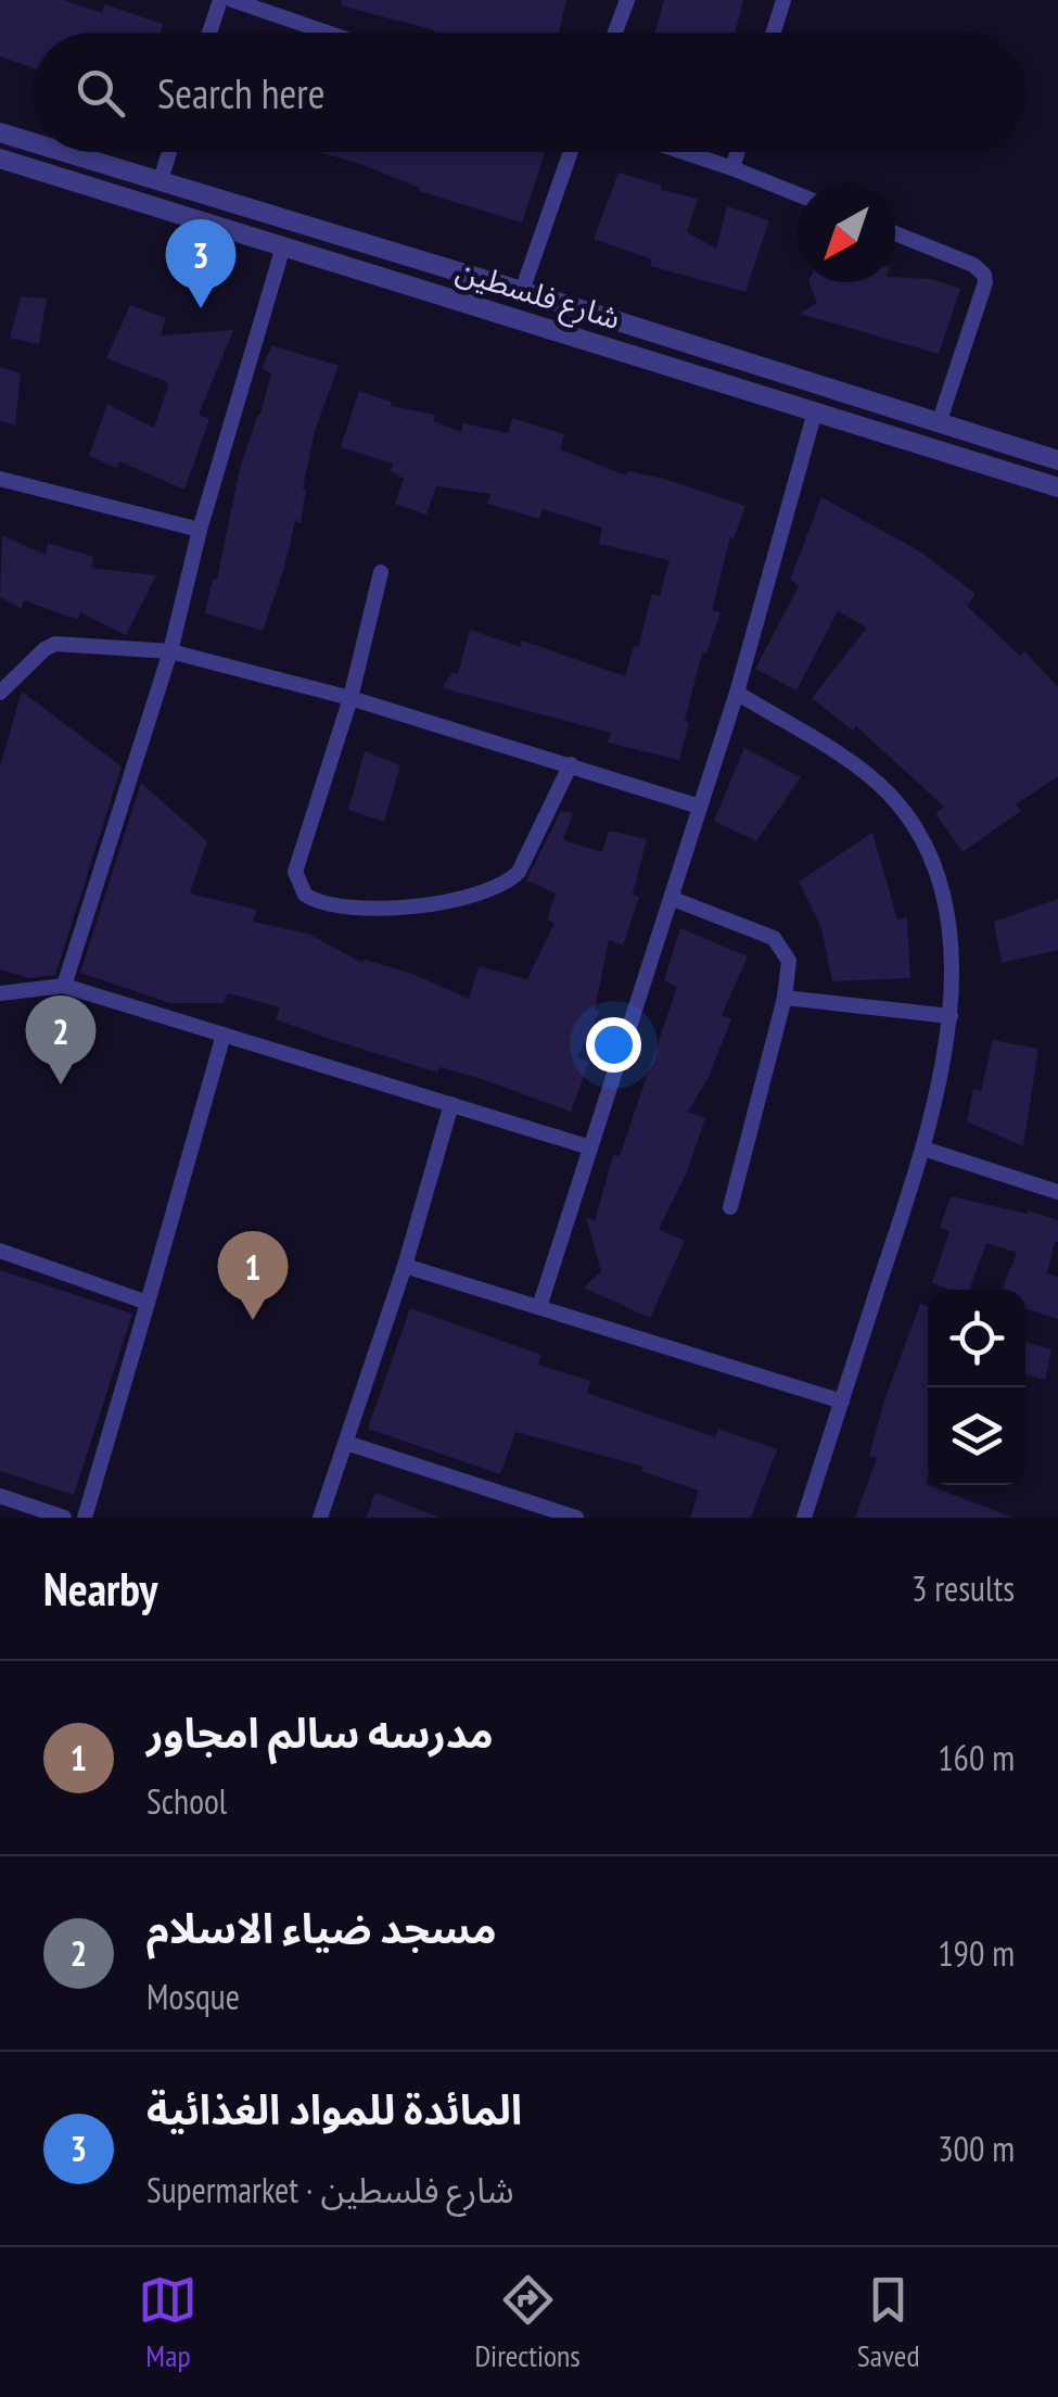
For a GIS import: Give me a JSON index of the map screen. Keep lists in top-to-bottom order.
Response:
{
  "streets": {
    "street": ["شارع فلسطين"]
  },
  "north": "bottom left",
  "page": {
    "search": "Search here",
    "pins": ["3", "2", "1"],
    "heading": ["Nearby", "3 results"],
    "list": [
      {
        "mark": "1",
        "name": "مدرسه سالم امجاور",
        "note": "School",
        "value": "160 m"
      },
      {
        "mark": "2",
        "name": "مسجد ضياء الاسلام",
        "note": "Mosque",
        "value": "190 m"
      },
      {
        "mark": "3",
        "name": "المائدة للمواد الغذائية",
        "note": "Supermarket · شارع فلسطين",
        "value": "300 m"
      }
    ],
    "nav": ["Map", "Directions", "Saved"]
  }
}
